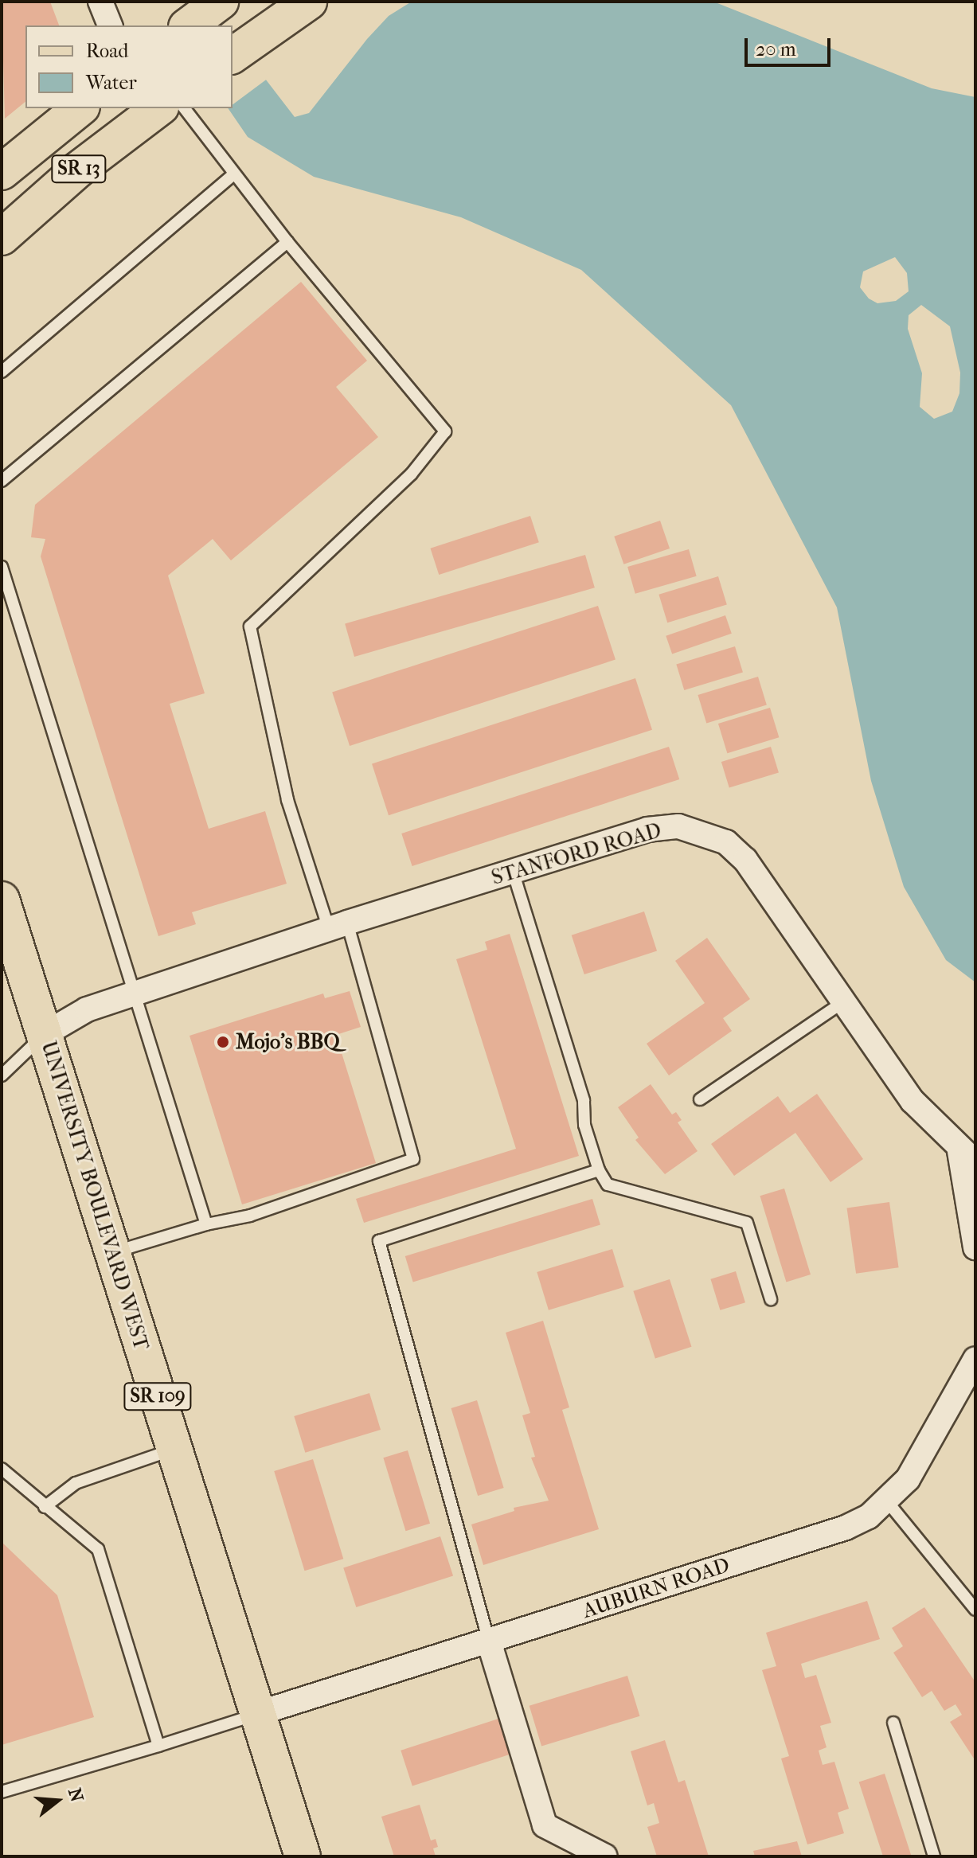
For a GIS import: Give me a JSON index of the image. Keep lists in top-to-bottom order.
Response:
{
  "streets": {
    "main road": ["SR 13", "UNIVERSITY BOULEVARD WEST", "SR 109"],
    "street": ["STANFORD ROAD", "AUBURN ROAD"]
  },
  "crossings": [
    ["STANFORD ROAD", "UNIVERSITY BOULEVARD WEST"],
    ["UNIVERSITY BOULEVARD WEST", "AUBURN ROAD"]
  ],
  "places": ["Mojo's BBQ"],
  "legend": ["Road", "Water"],
  "scale_bar": "20 m",
  "north": "right"
}
